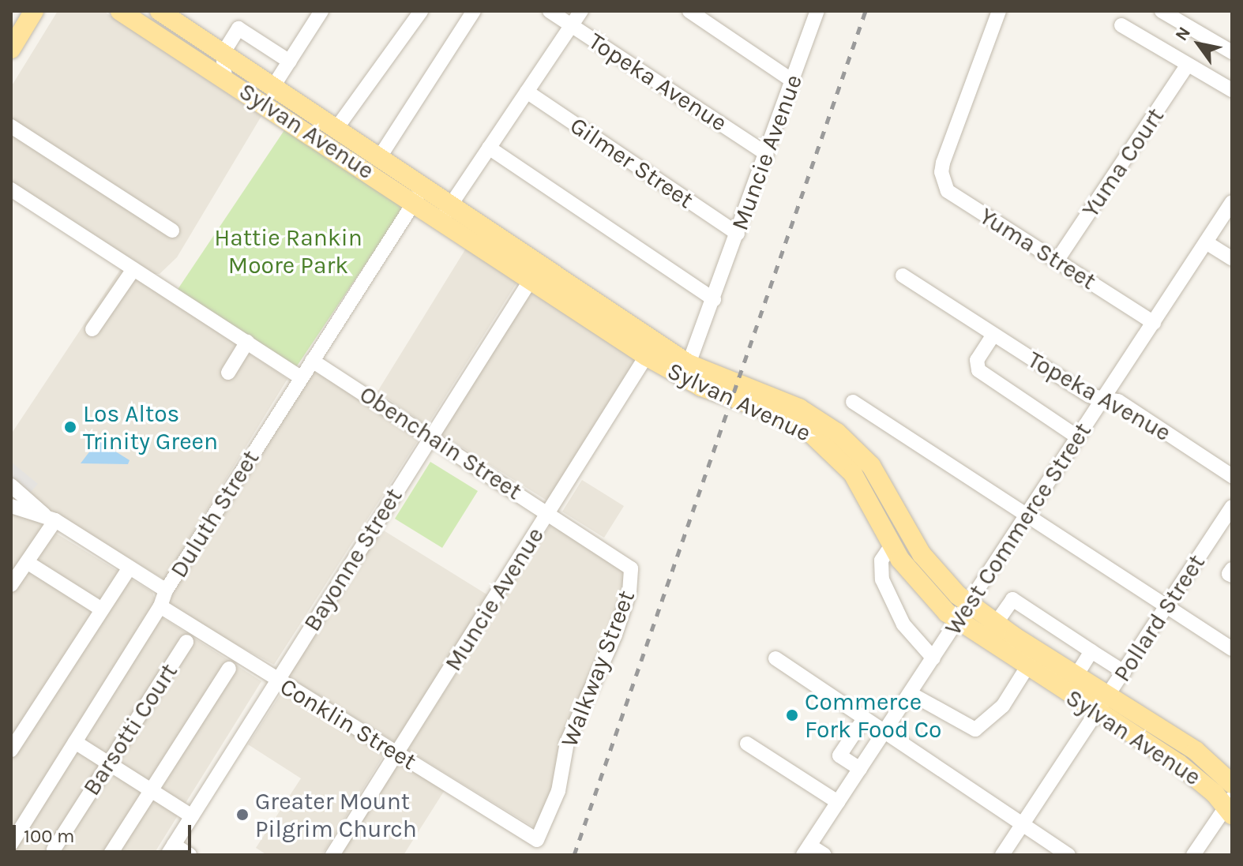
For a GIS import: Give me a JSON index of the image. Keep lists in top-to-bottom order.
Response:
{
  "streets": {
    "main road": ["Sylvan Avenue"],
    "street": [
      "Topeka Avenue",
      "Muncie Avenue",
      "Gilmer Street",
      "Yuma Court",
      "Yuma Street",
      "Obenchain Street",
      "Duluth Street",
      "West Commerce Street",
      "Bayonne Street",
      "Pollard Street",
      "Walkway Street",
      "Conklin Street",
      "Barsotti Court"
    ]
  },
  "crossings": [
    ["Topeka Avenue", "Muncie Avenue"],
    ["Topeka Avenue", "West Commerce Street"],
    ["Sylvan Avenue", "Muncie Avenue"],
    ["Sylvan Avenue", "Duluth Street"],
    ["Sylvan Avenue", "West Commerce Street"],
    ["Sylvan Avenue", "Bayonne Street"],
    ["Sylvan Avenue", "Pollard Street"],
    ["Muncie Avenue", "Gilmer Street"],
    ["Muncie Avenue", "Obenchain Street"],
    ["Muncie Avenue", "Conklin Street"],
    ["Yuma Court", "Yuma Street"],
    ["Yuma Street", "West Commerce Street"],
    ["Obenchain Street", "Duluth Street"],
    ["Obenchain Street", "Bayonne Street"],
    ["Obenchain Street", "Walkway Street"],
    ["Duluth Street", "Conklin Street"],
    ["Bayonne Street", "Conklin Street"],
    ["Walkway Street", "Conklin Street"]
  ],
  "parks": ["Hattie Rankin Moore Park"],
  "places": ["Los Altos Trinity Green", "Commerce Fork Food Co", "Greater Mount Pilgrim Church"],
  "scale_bar": "100 m",
  "north": "top left"
}
